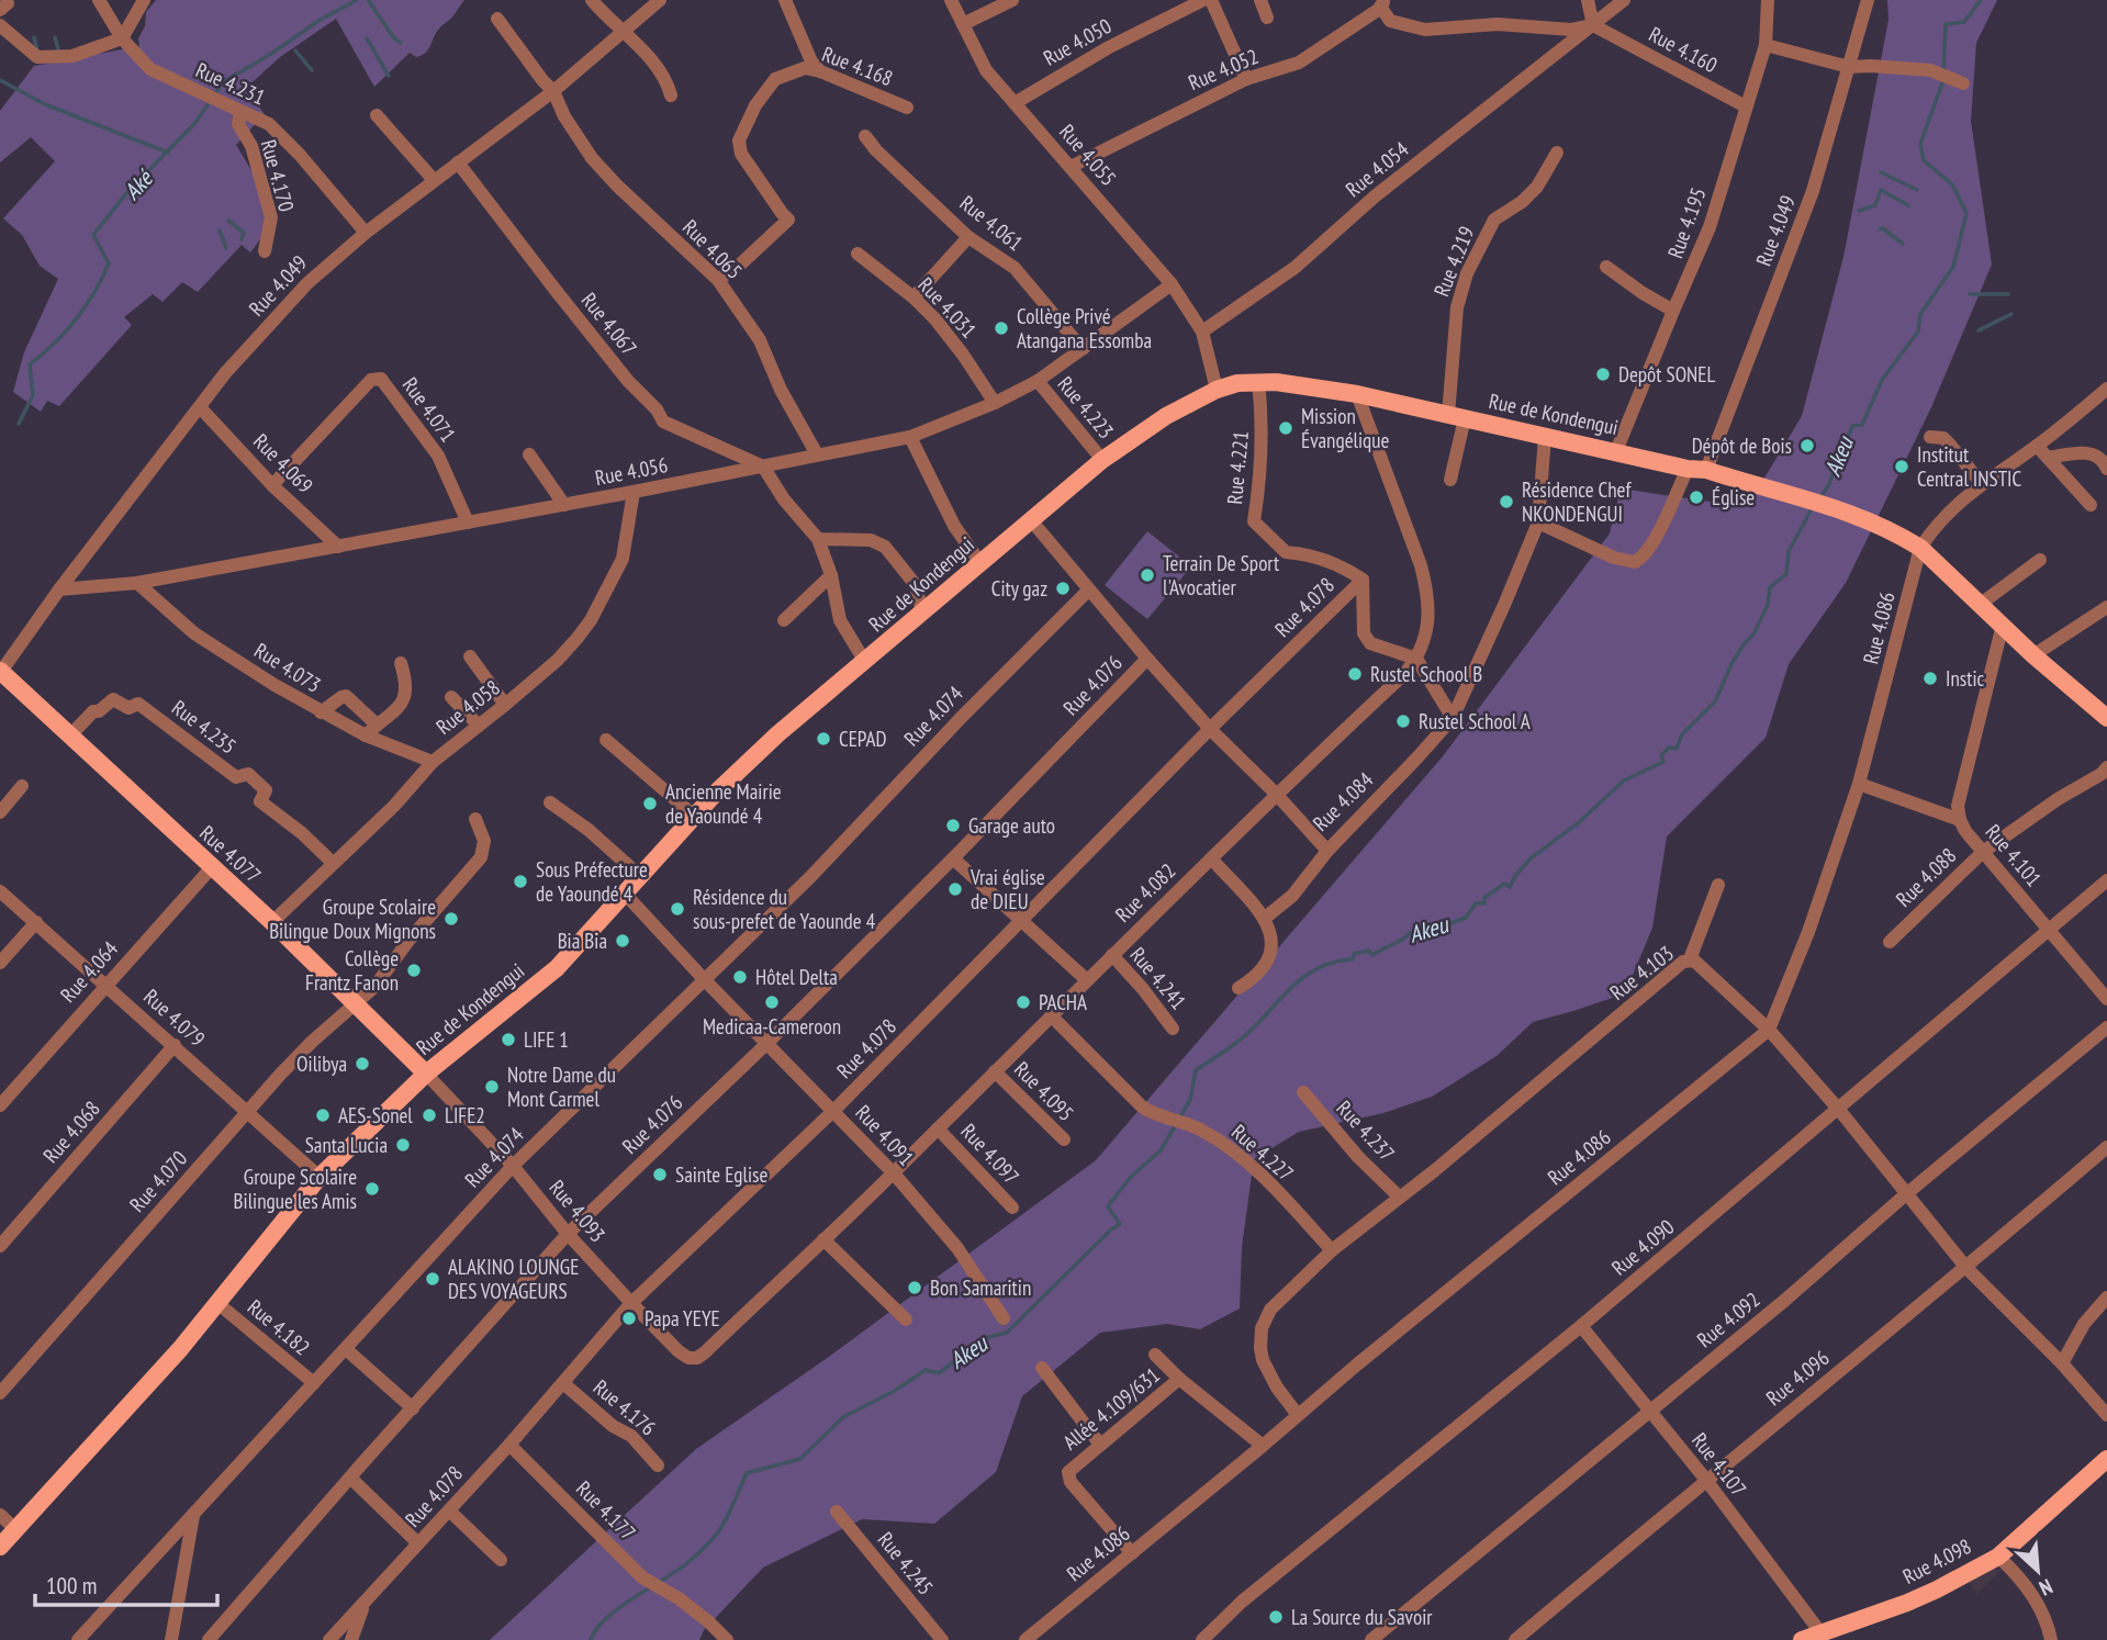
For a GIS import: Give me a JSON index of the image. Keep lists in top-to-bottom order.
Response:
{
  "streets": {
    "main road": ["Rue de Kondengui", "Rue 4.077", "Rue 4.098"],
    "street": [
      "Rue 4.050",
      "Rue 4.160",
      "Rue 4.168",
      "Rue 4.052",
      "Rue 4.231",
      "Rue 4.055",
      "Rue 4.054",
      "Rue 4.170",
      "Rue 4.061",
      "Rue 4.195",
      "Rue 4.049",
      "Rue 4.065",
      "Rue 4.219",
      "Rue 4.031",
      "Rue 4.067",
      "Rue 4.223",
      "Rue 4.071",
      "Rue 4.069",
      "Rue 4.221",
      "Rue 4.056",
      "Rue 4.078",
      "Rue 4.086",
      "Rue 4.073",
      "Rue 4.076",
      "Rue 4.058",
      "Rue 4.074",
      "Rue 4.235",
      "Rue 4.084",
      "Rue 4.101",
      "Rue 4.088",
      "Rue 4.082",
      "Rue 4.064",
      "Rue 4.103",
      "Rue 4.241",
      "Rue 4.079",
      "Rue 4.095",
      "Rue 4.237",
      "Rue 4.068",
      "Rue 4.091",
      "Rue 4.227",
      "Rue 4.097",
      "Rue 4.070",
      "Rue 4.093",
      "Rue 4.090",
      "Rue 4.092",
      "Rue 4.182",
      "Rue 4.096",
      "Rue 4.176",
      "Allée 4.109/631",
      "Rue 4.107",
      "Rue 4.177",
      "Rue 4.245"
    ]
  },
  "crossings": [
    ["Rue 4.050", "Rue 4.055"],
    ["Rue 4.160", "Rue 4.054"],
    ["Rue 4.160", "Rue 4.195"],
    ["Rue 4.168", "Rue 4.065"],
    ["Rue 4.052", "Rue 4.055"],
    ["Rue 4.231", "Rue 4.170"],
    ["Rue 4.231", "Rue 4.049"],
    ["Rue 4.055", "Rue 4.054"],
    ["Rue 4.055", "Rue 4.056"],
    ["Rue 4.061", "Rue 4.056"],
    ["Rue 4.195", "Rue de Kondengui"],
    ["Rue 4.049", "Rue 4.065"],
    ["Rue 4.049", "Rue 4.067"],
    ["Rue 4.049", "Rue de Kondengui"],
    ["Rue 4.049", "Rue 4.069"],
    ["Rue 4.049", "Rue 4.056"],
    ["Rue 4.049", "Rue 4.077"],
    ["Rue 4.065", "Rue 4.056"],
    ["Rue 4.219", "Rue de Kondengui"],
    ["Rue 4.031", "Rue 4.056"],
    ["Rue 4.067", "Rue 4.056"],
    ["Rue 4.223", "Rue de Kondengui"],
    ["Rue 4.223", "Rue 4.056"],
    ["Rue 4.071", "Rue 4.069"],
    ["Rue 4.071", "Rue 4.056"],
    ["Rue de Kondengui", "Rue 4.221"],
    ["Rue de Kondengui", "Rue 4.086"],
    ["Rue de Kondengui", "Rue 4.084"],
    ["Rue de Kondengui", "Rue 4.077"],
    ["Rue de Kondengui", "Rue 4.101"],
    ["Rue de Kondengui", "Rue 4.082"],
    ["Rue de Kondengui", "Rue 4.079"],
    ["Rue de Kondengui", "Rue 4.091"],
    ["Rue de Kondengui", "Rue 4.093"],
    ["Rue de Kondengui", "Rue 4.182"],
    ["Rue 4.069", "Rue 4.056"],
    ["Rue 4.221", "Rue 4.078"],
    ["Rue 4.056", "Rue 4.073"],
    ["Rue 4.056", "Rue 4.058"],
    ["Rue 4.078", "Rue 4.084"],
    ["Rue 4.078", "Rue 4.082"],
    ["Rue 4.078", "Rue 4.091"],
    ["Rue 4.078", "Rue 4.093"],
    ["Rue 4.078", "Rue 4.176"],
    ["Rue 4.078", "Rue 4.177"],
    ["Rue 4.086", "Rue 4.103"],
    ["Rue 4.086", "Allée 4.109/631"],
    ["Rue 4.073", "Rue 4.058"],
    ["Rue 4.076", "Rue 4.084"],
    ["Rue 4.076", "Rue 4.091"],
    ["Rue 4.076", "Rue 4.093"],
    ["Rue 4.058", "Rue 4.235"],
    ["Rue 4.058", "Rue 4.077"],
    ["Rue 4.074", "Rue 4.084"],
    ["Rue 4.074", "Rue 4.091"],
    ["Rue 4.074", "Rue 4.093"],
    ["Rue 4.074", "Rue 4.182"],
    ["Rue 4.235", "Rue 4.077"],
    ["Rue 4.084", "Rue 4.082"],
    ["Rue 4.077", "Rue 4.064"],
    ["Rue 4.077", "Rue 4.070"],
    ["Rue 4.077", "Rue 4.093"],
    ["Rue 4.101", "Rue 4.088"],
    ["Rue 4.101", "Rue 4.090"],
    ["Rue 4.082", "Rue 4.241"],
    ["Rue 4.082", "Rue 4.095"],
    ["Rue 4.082", "Rue 4.091"],
    ["Rue 4.082", "Rue 4.227"],
    ["Rue 4.082", "Rue 4.097"],
    ["Rue 4.082", "Rue 4.093"],
    ["Rue 4.064", "Rue 4.079"],
    ["Rue 4.103", "Rue 4.237"],
    ["Rue 4.103", "Rue 4.227"],
    ["Rue 4.103", "Rue 4.090"],
    ["Rue 4.103", "Rue 4.092"],
    ["Rue 4.103", "Rue 4.096"],
    ["Rue 4.079", "Rue 4.068"],
    ["Rue 4.079", "Rue 4.070"],
    ["Rue 4.090", "Rue 4.107"],
    ["Rue 4.092", "Rue 4.107"],
    ["Rue 4.096", "Rue 4.107"],
    ["Rue 4.107", "Rue 4.098"]
  ],
  "water": ["Aké", "Akeu"],
  "places": [
    "Collège Privé Atangana Essomba",
    "Depôt SONEL",
    "Mission Évangélique",
    "Dépôt de Bois",
    "Institut Central INSTIC",
    "Église",
    "Résidence Chef NKONDENGUI",
    "Terrain De Sport l'Avocatier",
    "City gaz",
    "Rustel School B",
    "Instic",
    "Rustel School A",
    "CEPAD",
    "Ancienne Mairie de Yaoundé 4",
    "Garage auto",
    "Sous Préfecture de Yaoundé 4",
    "Vrai église de DIEU",
    "Résidence du sous-prefet de Yaounde 4",
    "Groupe Scolaire Bilingue Doux Mignons",
    "Bia Bia",
    "Collège Frantz Fanon",
    "Hôtel Delta",
    "Medicaa-Cameroon",
    "PACHA",
    "LIFE 1",
    "Oilibya",
    "Notre Dame du Mont Carmel",
    "AES-Sonel",
    "LIFE2",
    "Santa Lucia",
    "Sainte Eglise",
    "Groupe Scolaire Bilingue les Amis",
    "ALAKINO LOUNGE DES VOYAGEURS",
    "Bon Samaritin",
    "Papa YEYE",
    "La Source du Savoir"
  ],
  "scale_bar": "100 m",
  "north": "bottom right"
}
